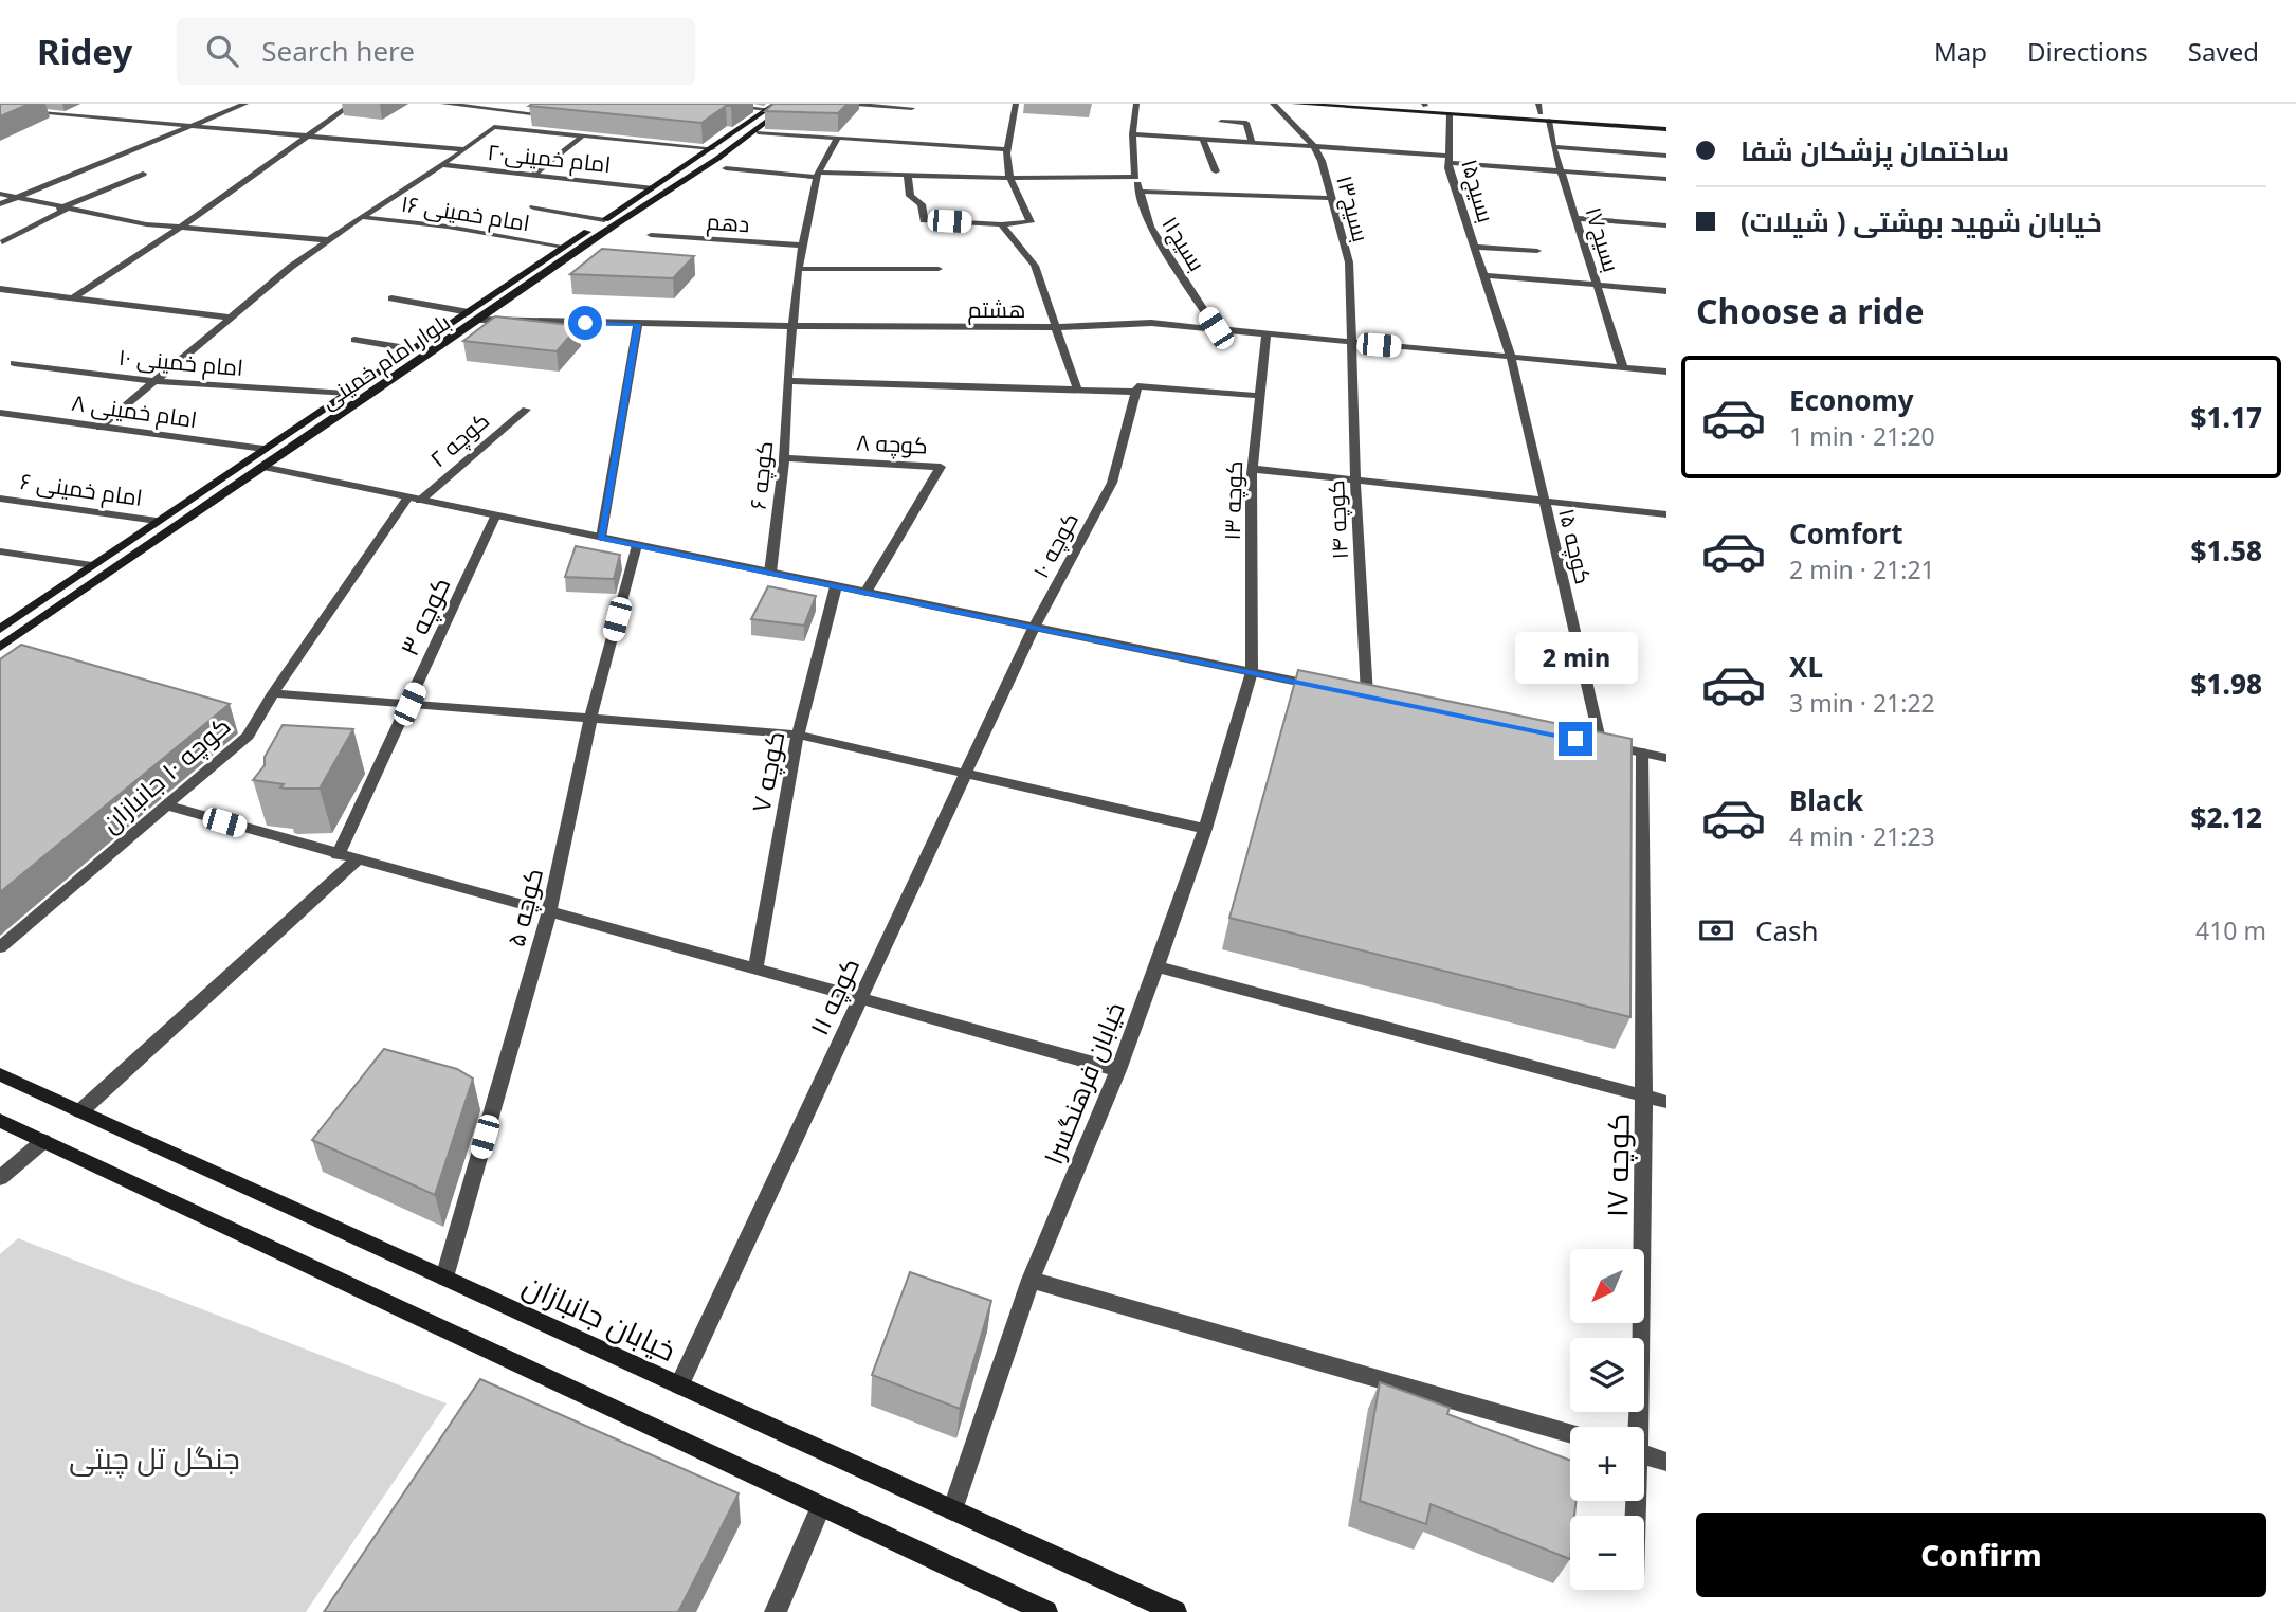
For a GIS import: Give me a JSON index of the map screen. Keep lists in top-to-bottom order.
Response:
{
  "streets": {
    "main road": ["بلوار امام خمینی", "خیابان جانبازان"],
    "street": [
      "امام خمینی۲۰",
      "بسیج۱۵",
      "بسیج۱۳",
      "امام خمینی ۱۶",
      "دهم",
      "بسیج۱۷",
      "بسیج۱۱",
      "هشتم",
      "امام خمینی ۱۰",
      "امام خمینی ۸",
      "کوچه ۲",
      "کوچه ۸",
      "کوچه ۶",
      "امام خمینی ۶",
      "کوچه ۱۳",
      "کوچه ۱۴",
      "کوچه ۱۰",
      "کوچه ۱۵",
      "کوچه ۳",
      "کوچه ۷",
      "کوچه ۱۰ جانبازان",
      "کوچه ۵",
      "کوچه ۱۱",
      "خیابان فرهنگسرا",
      "کوچه ۱۷"
    ]
  },
  "crossings": [
    ["امام خمینی۲۰", "بلوار امام خمینی"],
    ["بسیج۱۵", "هشتم"],
    ["بسیج۱۵", "کوچه ۱۵"],
    ["بسیج۱۳", "هشتم"],
    ["بسیج۱۳", "کوچه ۱۴"],
    ["امام خمینی ۱۶", "بلوار امام خمینی"],
    ["دهم", "کوچه ۶"],
    ["بسیج۱۷", "هشتم"],
    ["بسیج۱۱", "هشتم"],
    ["هشتم", "بلوار امام خمینی"],
    ["هشتم", "کوچه ۶"],
    ["هشتم", "کوچه ۱۳"],
    ["هشتم", "کوچه ۱۴"],
    ["هشتم", "کوچه ۱۵"],
    ["بلوار امام خمینی", "امام خمینی ۱۰"],
    ["بلوار امام خمینی", "امام خمینی ۸"],
    ["بلوار امام خمینی", "امام خمینی ۶"],
    ["کوچه ۲", "کوچه ۱۰ جانبازان"],
    ["کوچه ۸", "کوچه ۶"],
    ["کوچه ۱۳", "خیابان فرهنگسرا"],
    ["کوچه ۱۰", "کوچه ۱۱"],
    ["کوچه ۵", "خیابان جانبازان"],
    ["کوچه ۱۱", "خیابان جانبازان"],
    ["خیابان فرهنگسرا", "خیابان جانبازان"]
  ],
  "parks": ["جنگل تل چیتی"],
  "north": "bottom left",
  "page": {
    "header": "Ridey",
    "search": "Search here",
    "nav": ["Map", "Directions", "Saved"],
    "banner": ["ساختمان پزشکان شفا", "خیابان شهید بهشتی ( شیلات)"],
    "heading": "Choose a ride",
    "list": [
      {
        "name": "Economy",
        "note": "1 min · 21:20",
        "value": "$1.17"
      },
      {
        "name": "Comfort",
        "note": "2 min · 21:21",
        "value": "$1.58"
      },
      {
        "name": "XL",
        "note": "3 min · 21:22",
        "value": "$1.98"
      },
      {
        "name": "Black",
        "note": "4 min · 21:23",
        "value": "$2.12"
      }
    ],
    "bubble": "2 min",
    "pay": ["Cash", "410 m"],
    "map_buttons": ["+", "−"],
    "buttons": "Confirm"
  }
}
